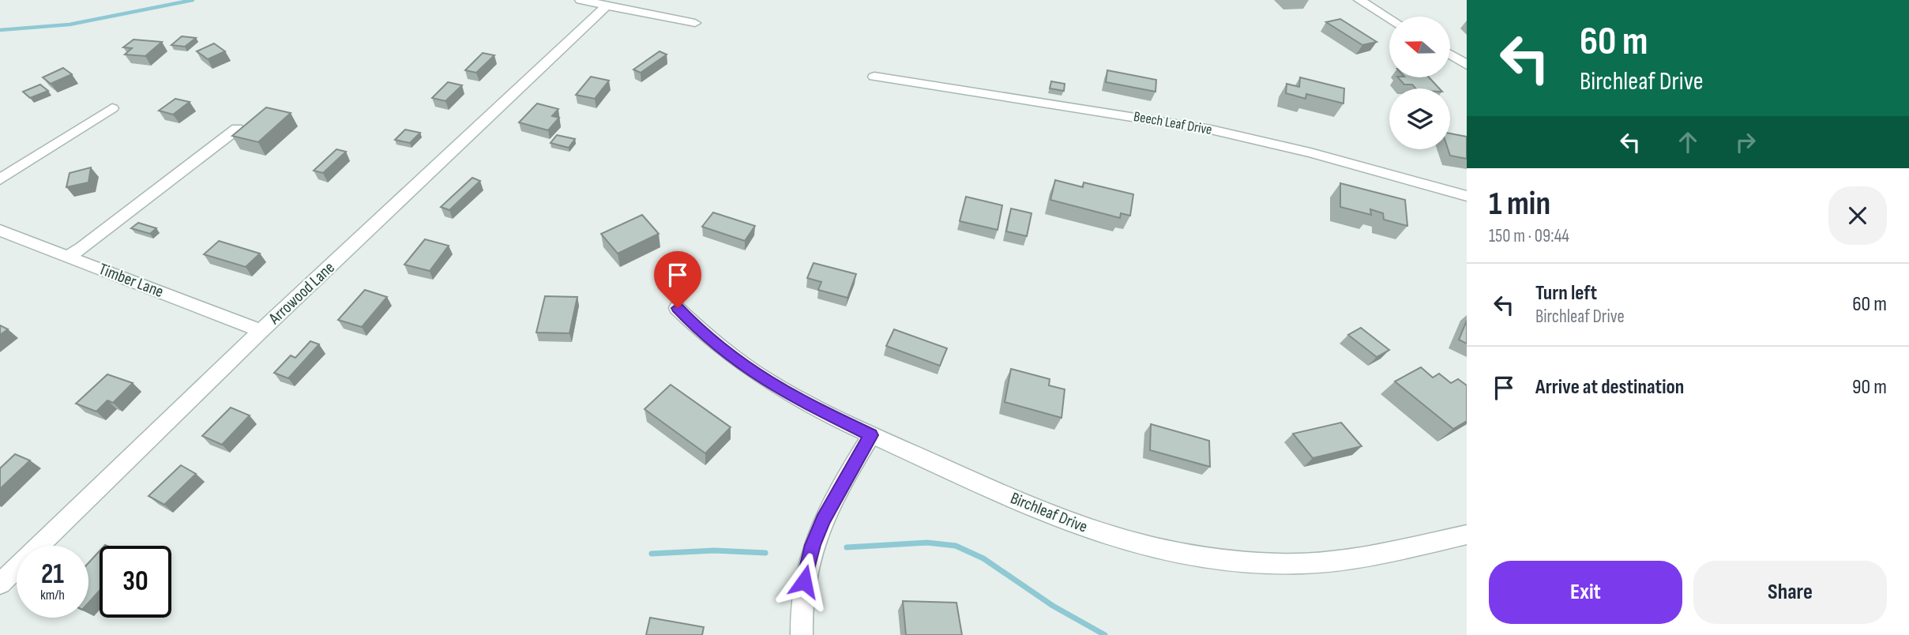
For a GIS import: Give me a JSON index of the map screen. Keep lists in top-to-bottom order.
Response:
{
  "streets": {
    "street": [
      "Beech Leaf Drive",
      "Timber Lane",
      "Arrowood Lane",
      "Birchleaf Drive"
    ]
  },
  "crossings": [
    ["Timber Lane", "Arrowood Lane"]
  ],
  "north": "left",
  "page": {
    "turn": ["60 m", "Birchleaf Drive"],
    "heading": ["1 min", "150 m · 09:44"],
    "list": [
      {
        "name": "Turn left",
        "note": "Birchleaf Drive",
        "value": "60 m"
      },
      {
        "name": "Arrive at destination",
        "value": "90 m"
      }
    ],
    "speed": "21 km/h",
    "limit": "30",
    "buttons": ["Exit", "Share"]
  }
}
